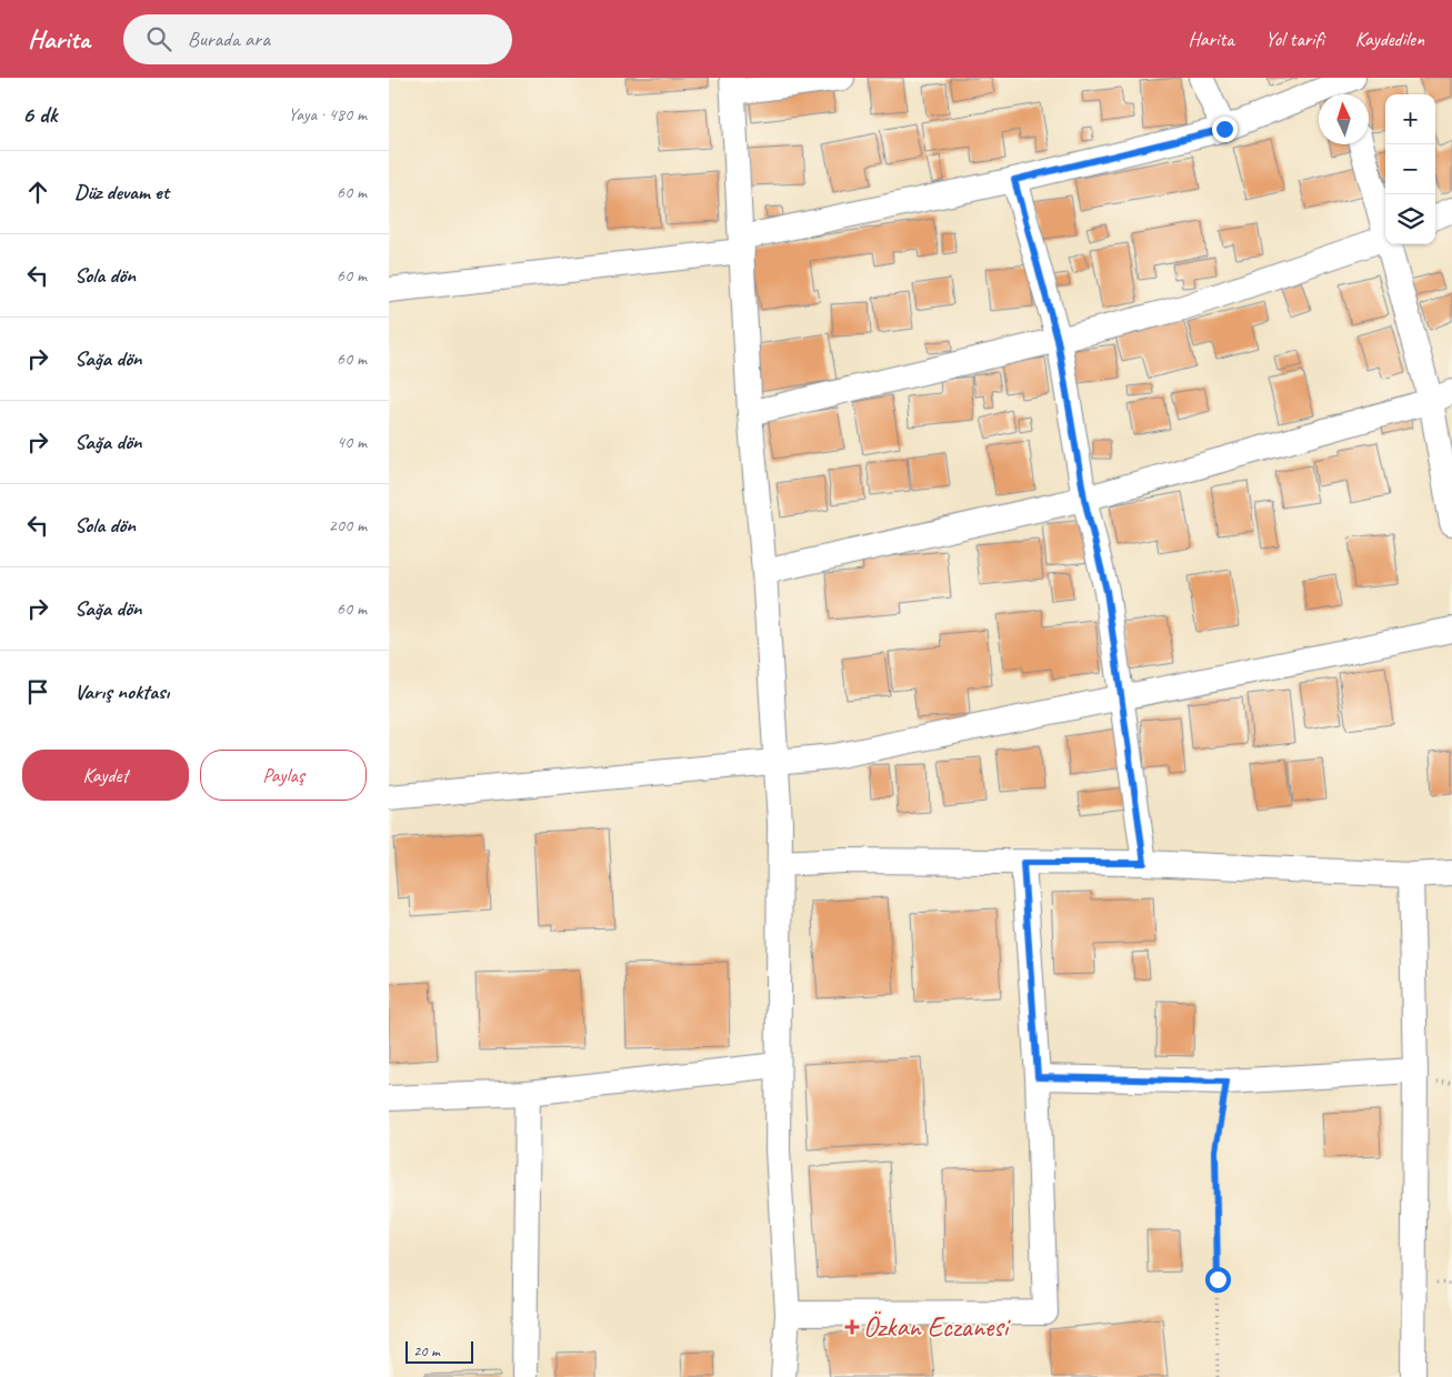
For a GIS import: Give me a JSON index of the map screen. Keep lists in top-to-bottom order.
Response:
{
  "places": {
    "health": ["Özkan Eczanesi"]
  },
  "scale_bar": "20 m",
  "north": "top",
  "page": {
    "header": "Harita",
    "search": "Burada ara",
    "nav": ["Harita", "Yol tarifi", "Kaydedilen"],
    "heading": ["6 dk", "Yaya · 480 m"],
    "map_buttons": ["+", "−"],
    "list": [
      ["Düz devam et", "60 m"],
      ["Sola dön", "60 m"],
      ["Sağa dön", "60 m"],
      ["Sağa dön", "40 m"],
      ["Sola dön", "200 m"],
      ["Sağa dön", "60 m"],
      "Varış noktası"
    ],
    "buttons": ["Kaydet", "Paylaş"],
    "scale": "20 m"
  }
}
